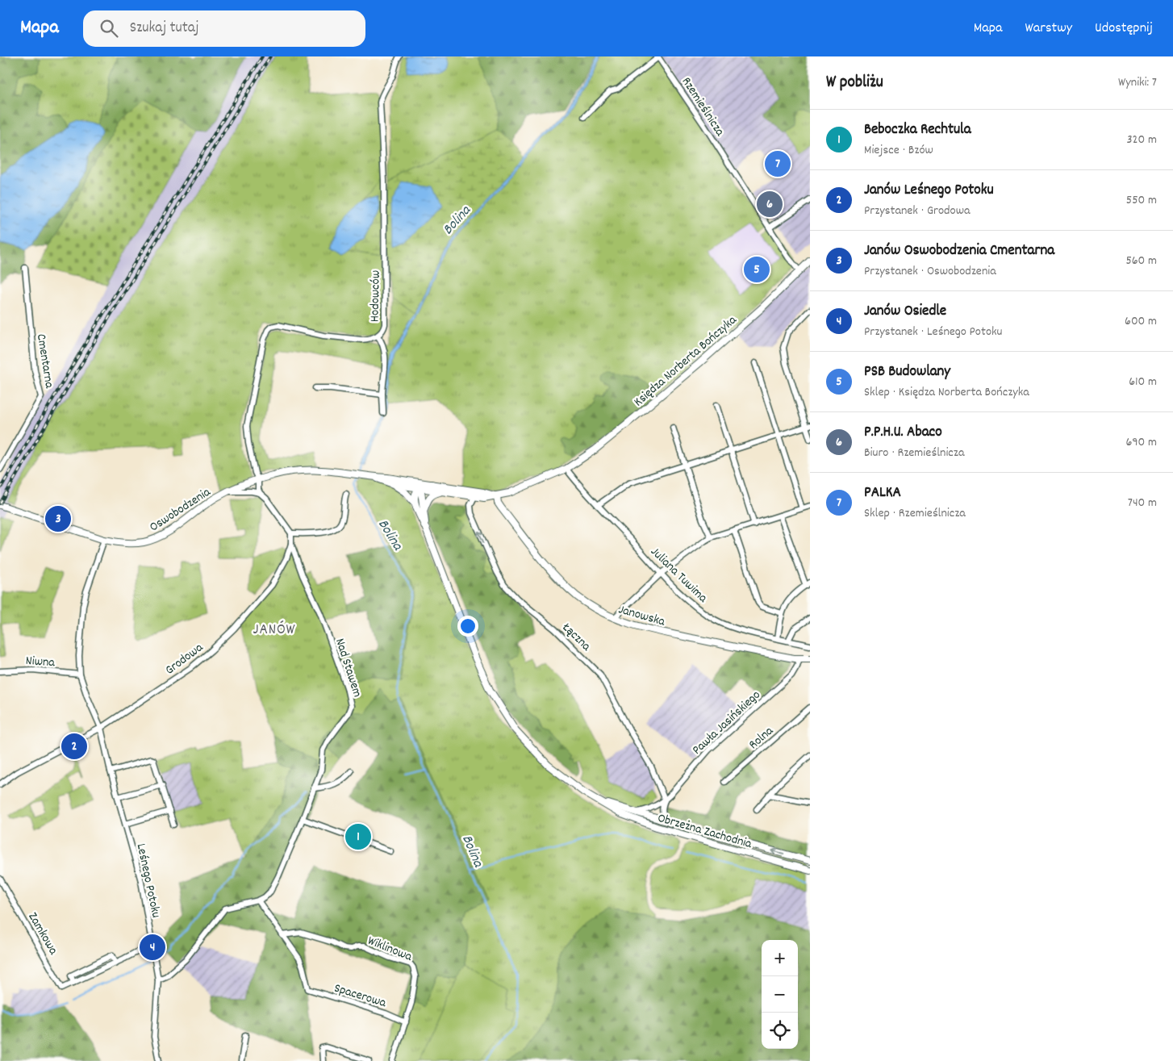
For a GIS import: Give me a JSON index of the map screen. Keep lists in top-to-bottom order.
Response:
{
  "streets": {
    "street": [
      "Rzemieślnicza",
      "Hodowców",
      "Księdza Norberta Bończyka",
      "Cmentarna",
      "Oswobodzenia",
      "Juliana Tuwima",
      "Janowska",
      "Łączna",
      "Grodowa",
      "Niwna",
      "Nad Stawem",
      "Pawła Jasińskiego",
      "Rolna",
      "Obrzeżna Zachodnia",
      "Leśnego Potoku",
      "Zamkowa",
      "Wiklinowa",
      "Spacerowa"
    ]
  },
  "crossings": [
    ["Rzemieślnicza", "Księdza Norberta Bończyka"],
    ["Hodowców", "Oswobodzenia"],
    ["Księdza Norberta Bończyka", "Oswobodzenia"],
    ["Księdza Norberta Bończyka", "Juliana Tuwima"],
    ["Oswobodzenia", "Juliana Tuwima"],
    ["Oswobodzenia", "Janowska"],
    ["Oswobodzenia", "Łączna"],
    ["Oswobodzenia", "Obrzeżna Zachodnia"],
    ["Oswobodzenia", "Leśnego Potoku"],
    ["Janowska", "Pawła Jasińskiego"],
    ["Łączna", "Pawła Jasińskiego"],
    ["Grodowa", "Nad Stawem"],
    ["Grodowa", "Leśnego Potoku"],
    ["Niwna", "Leśnego Potoku"],
    ["Pawła Jasińskiego", "Obrzeżna Zachodnia"],
    ["Leśnego Potoku", "Zamkowa"],
    ["Wiklinowa", "Spacerowa"]
  ],
  "one_way": ["Łączna"],
  "districts": ["JANÓW"],
  "water": ["Bolina"],
  "page": {
    "header": "Mapa",
    "search": "Szukaj tutaj",
    "nav": ["Mapa", "Warstwy", "Udostępnij"],
    "heading": ["W pobliżu", "Wyniki: 7"],
    "list": [
      {
        "mark": "1",
        "name": "Beboczka Rechtula",
        "note": "Miejsce · Bzów",
        "value": "320 m"
      },
      {
        "mark": "2",
        "name": "Janów Leśnego Potoku",
        "note": "Przystanek · Grodowa",
        "value": "550 m"
      },
      {
        "mark": "3",
        "name": "Janów Oswobodzenia Cmentarna",
        "note": "Przystanek · Oswobodzenia",
        "value": "560 m"
      },
      {
        "mark": "4",
        "name": "Janów Osiedle",
        "note": "Przystanek · Leśnego Potoku",
        "value": "600 m"
      },
      {
        "mark": "5",
        "name": "PSB Budowlany",
        "note": "Sklep · Księdza Norberta Bończyka",
        "value": "610 m"
      },
      {
        "mark": "6",
        "name": "P.P.H.U. Abaco",
        "note": "Biuro · Rzemieślnicza",
        "value": "690 m"
      },
      {
        "mark": "7",
        "name": "PALKA",
        "note": "Sklep · Rzemieślnicza",
        "value": "740 m"
      }
    ],
    "pins": [
      "7",
      "6",
      "5",
      "3",
      "2",
      "1",
      "4"
    ],
    "map_buttons": ["+", "−"]
  }
}
